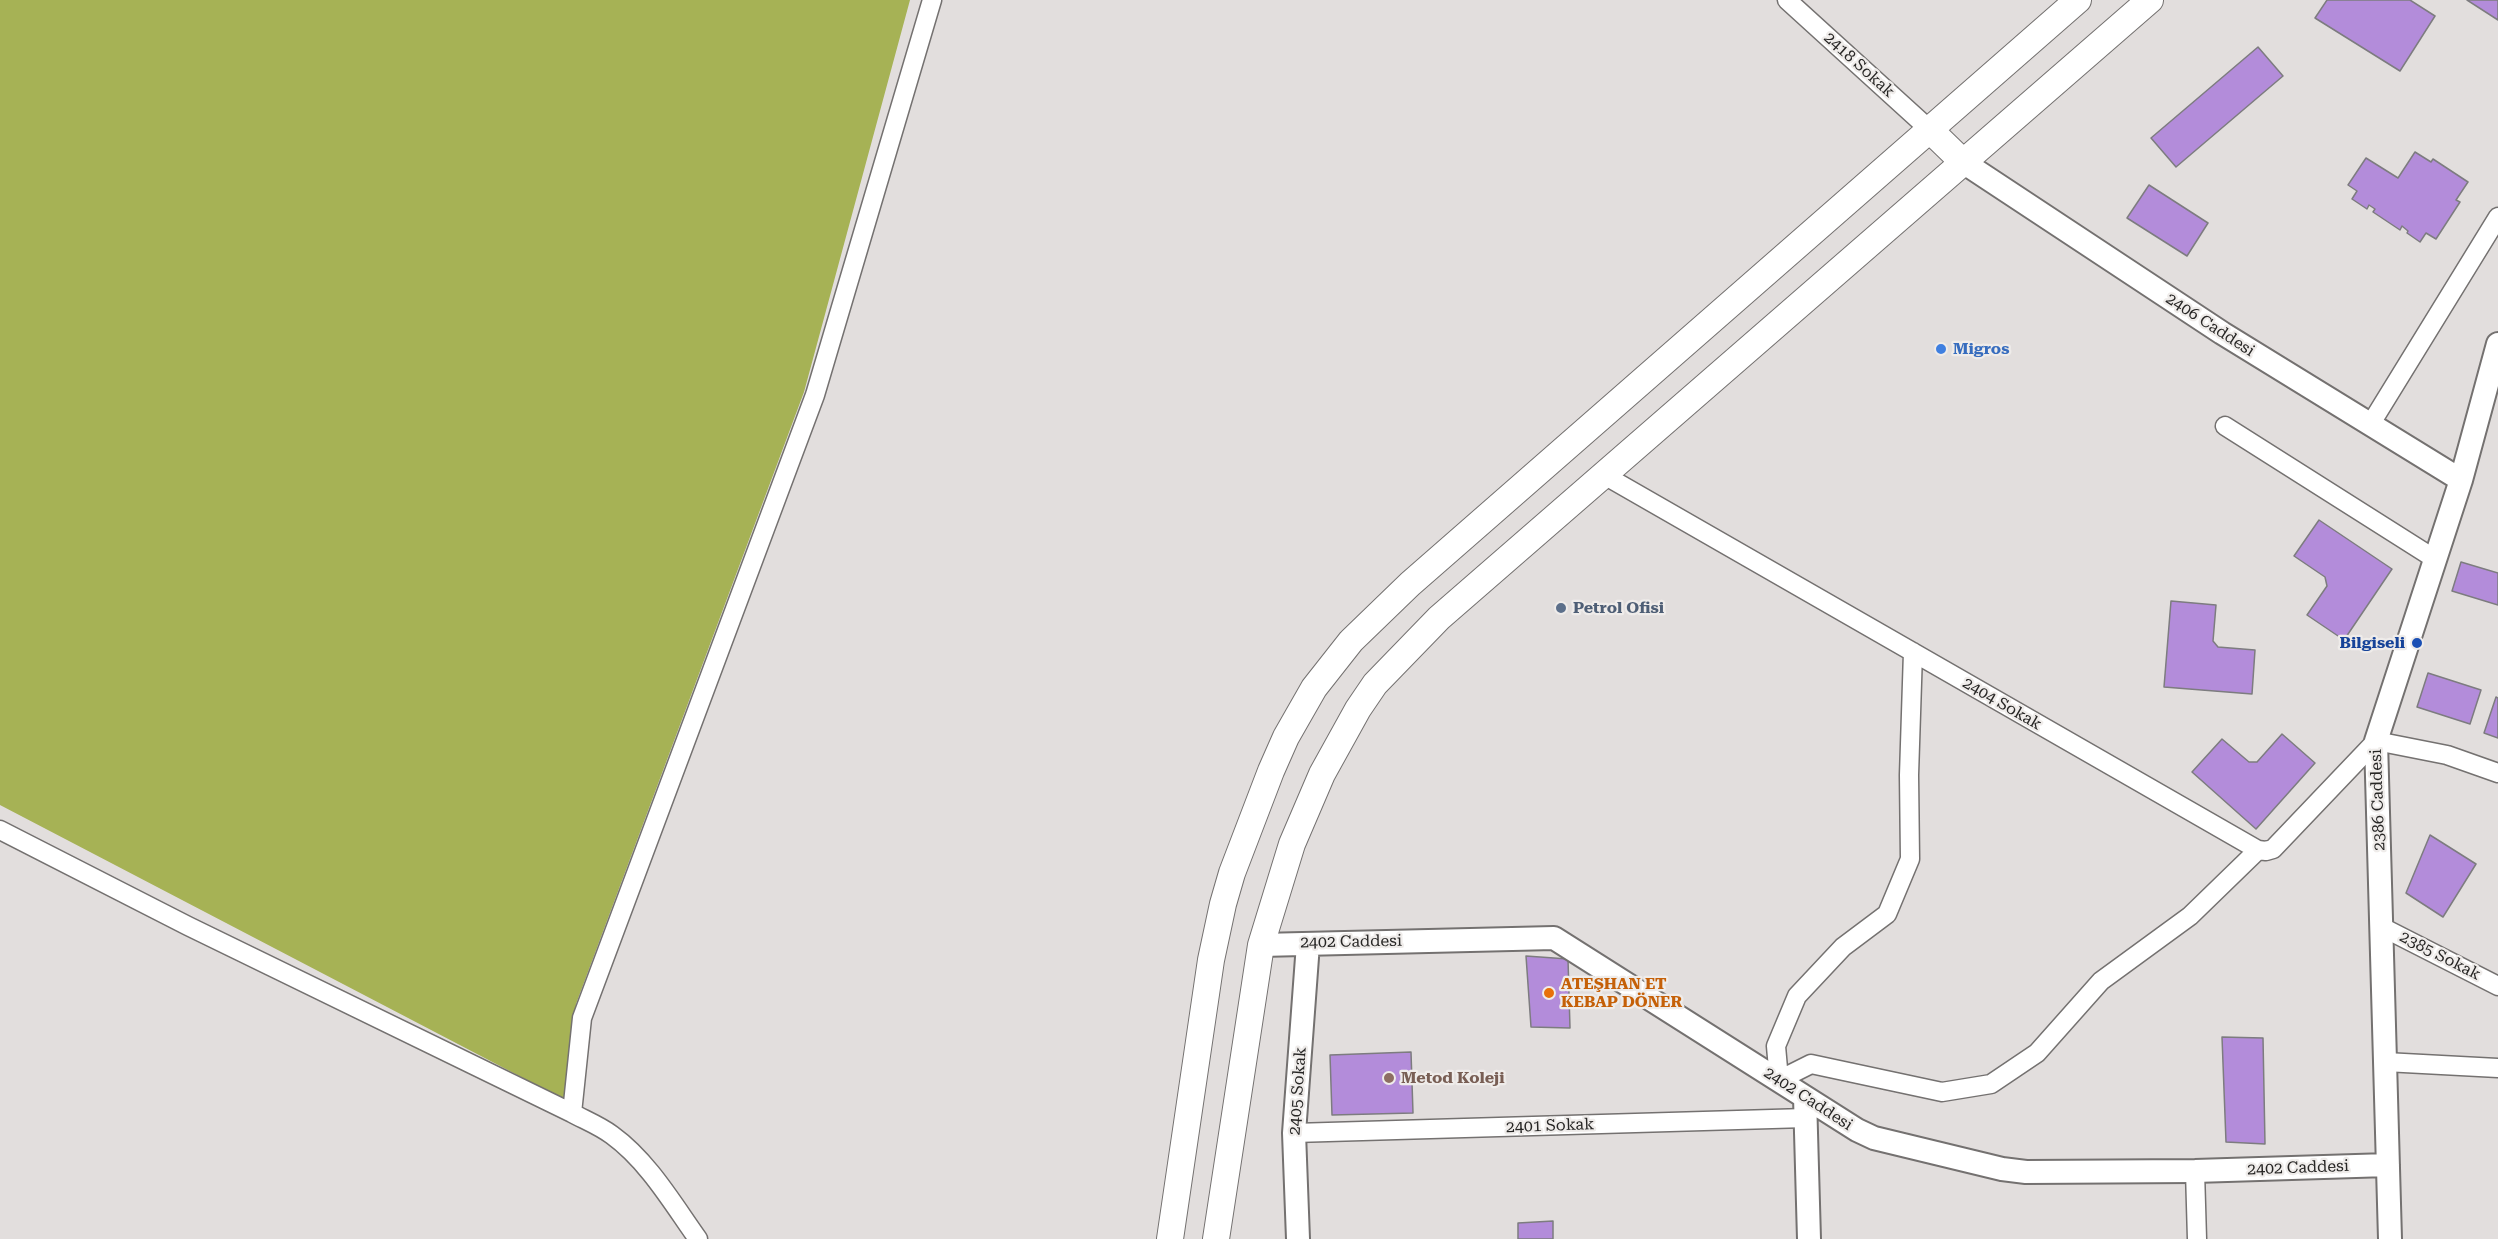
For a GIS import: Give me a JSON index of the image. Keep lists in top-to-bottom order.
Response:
{
  "streets": {
    "street": [
      "2418 Sokak",
      "2406 Caddesi",
      "2404 Sokak",
      "2386 Caddesi",
      "2402 Caddesi",
      "2385 Sokak",
      "2405 Sokak",
      "2401 Sokak"
    ]
  },
  "crossings": [
    ["2406 Caddesi", "2386 Caddesi"],
    ["2386 Caddesi", "2402 Caddesi"],
    ["2386 Caddesi", "2385 Sokak"],
    ["2402 Caddesi", "2405 Sokak"],
    ["2402 Caddesi", "2401 Sokak"],
    ["2405 Sokak", "2401 Sokak"]
  ],
  "places": [
    "Migros",
    "Petrol Ofisi",
    "Bilgiseli",
    "ATEŞHAN ET KEBAP DÖNER",
    "Metod Koleji"
  ]
}
